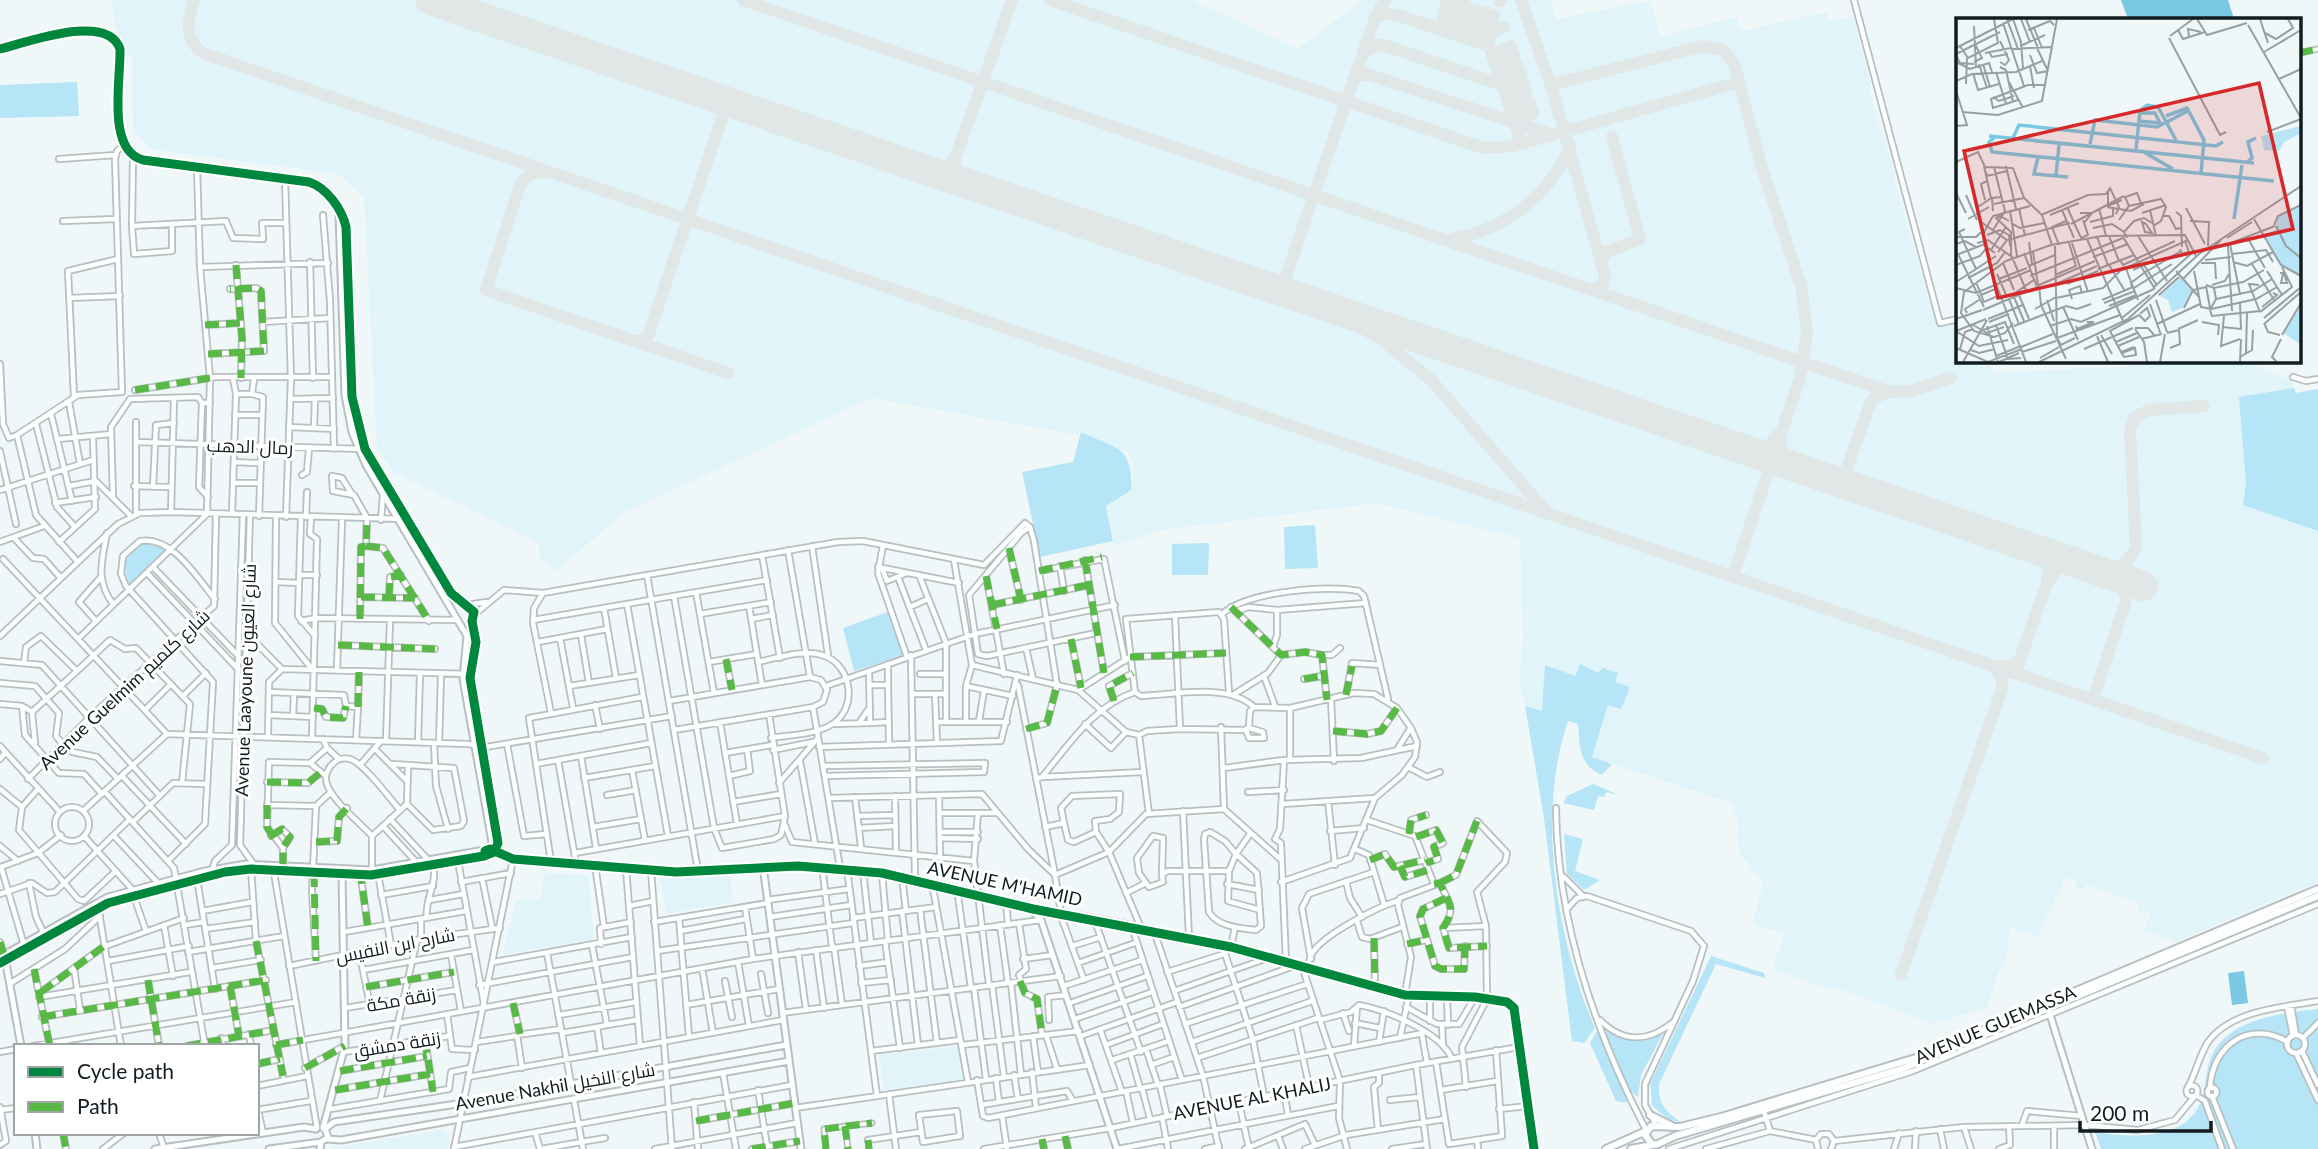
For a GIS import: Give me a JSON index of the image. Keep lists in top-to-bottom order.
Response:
{
  "streets": {
    "main road": ["AVENUE GUEMASSA"],
    "street": [
      "رمال الدهب",
      "Avenue Laayoune شارع العيون",
      "Avenue Guelmim شارع كلميم",
      "AVENUE M'HAMID",
      "شارح ابن النفيس",
      "زنقة مكة",
      "زنقة دمشق",
      "Avenue Nakhil شارع النخيل",
      "AVENUE AL KHALIJ"
    ]
  },
  "crossings": [
    ["AVENUE M'HAMID", "AVENUE AL KHALIJ"]
  ],
  "legend": ["Cycle path", "Path"],
  "scale_bar": "200 m"
}
